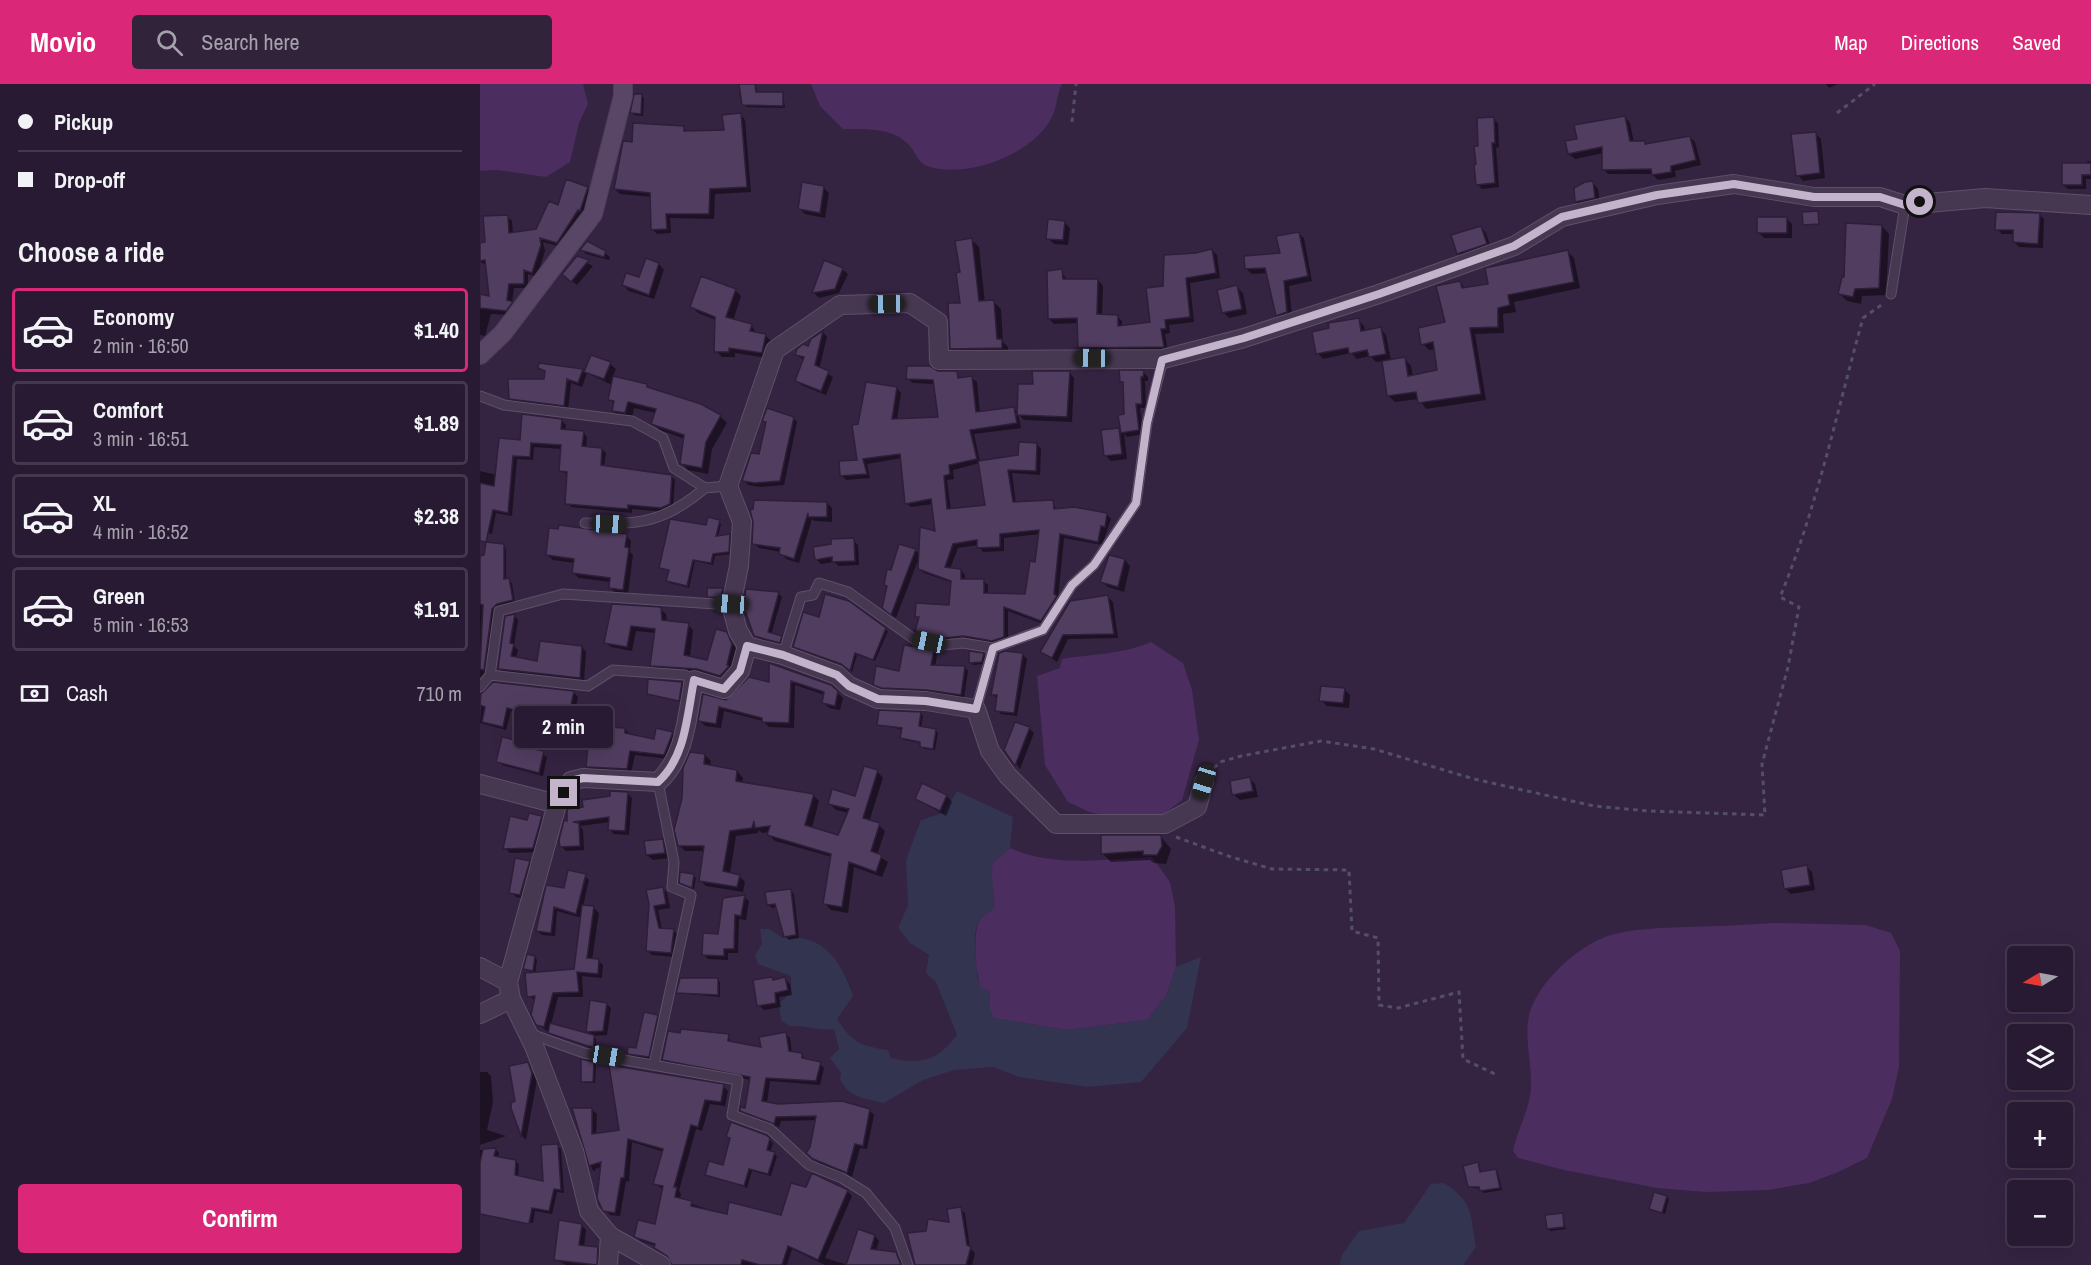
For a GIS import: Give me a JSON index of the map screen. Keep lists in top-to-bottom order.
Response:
{
  "north": "left",
  "page": {
    "header": "Movio",
    "search": "Search here",
    "nav": ["Map", "Directions", "Saved"],
    "banner": ["Pickup", "Drop-off"],
    "heading": "Choose a ride",
    "list": [
      {
        "name": "Economy",
        "note": "2 min · 16:50",
        "value": "$1.40"
      },
      {
        "name": "Comfort",
        "note": "3 min · 16:51",
        "value": "$1.89"
      },
      {
        "name": "XL",
        "note": "4 min · 16:52",
        "value": "$2.38"
      },
      {
        "name": "Green",
        "note": "5 min · 16:53",
        "value": "$1.91"
      }
    ],
    "pay": ["Cash", "710 m"],
    "bubble": "2 min",
    "map_buttons": ["+", "−"],
    "buttons": "Confirm"
  }
}
